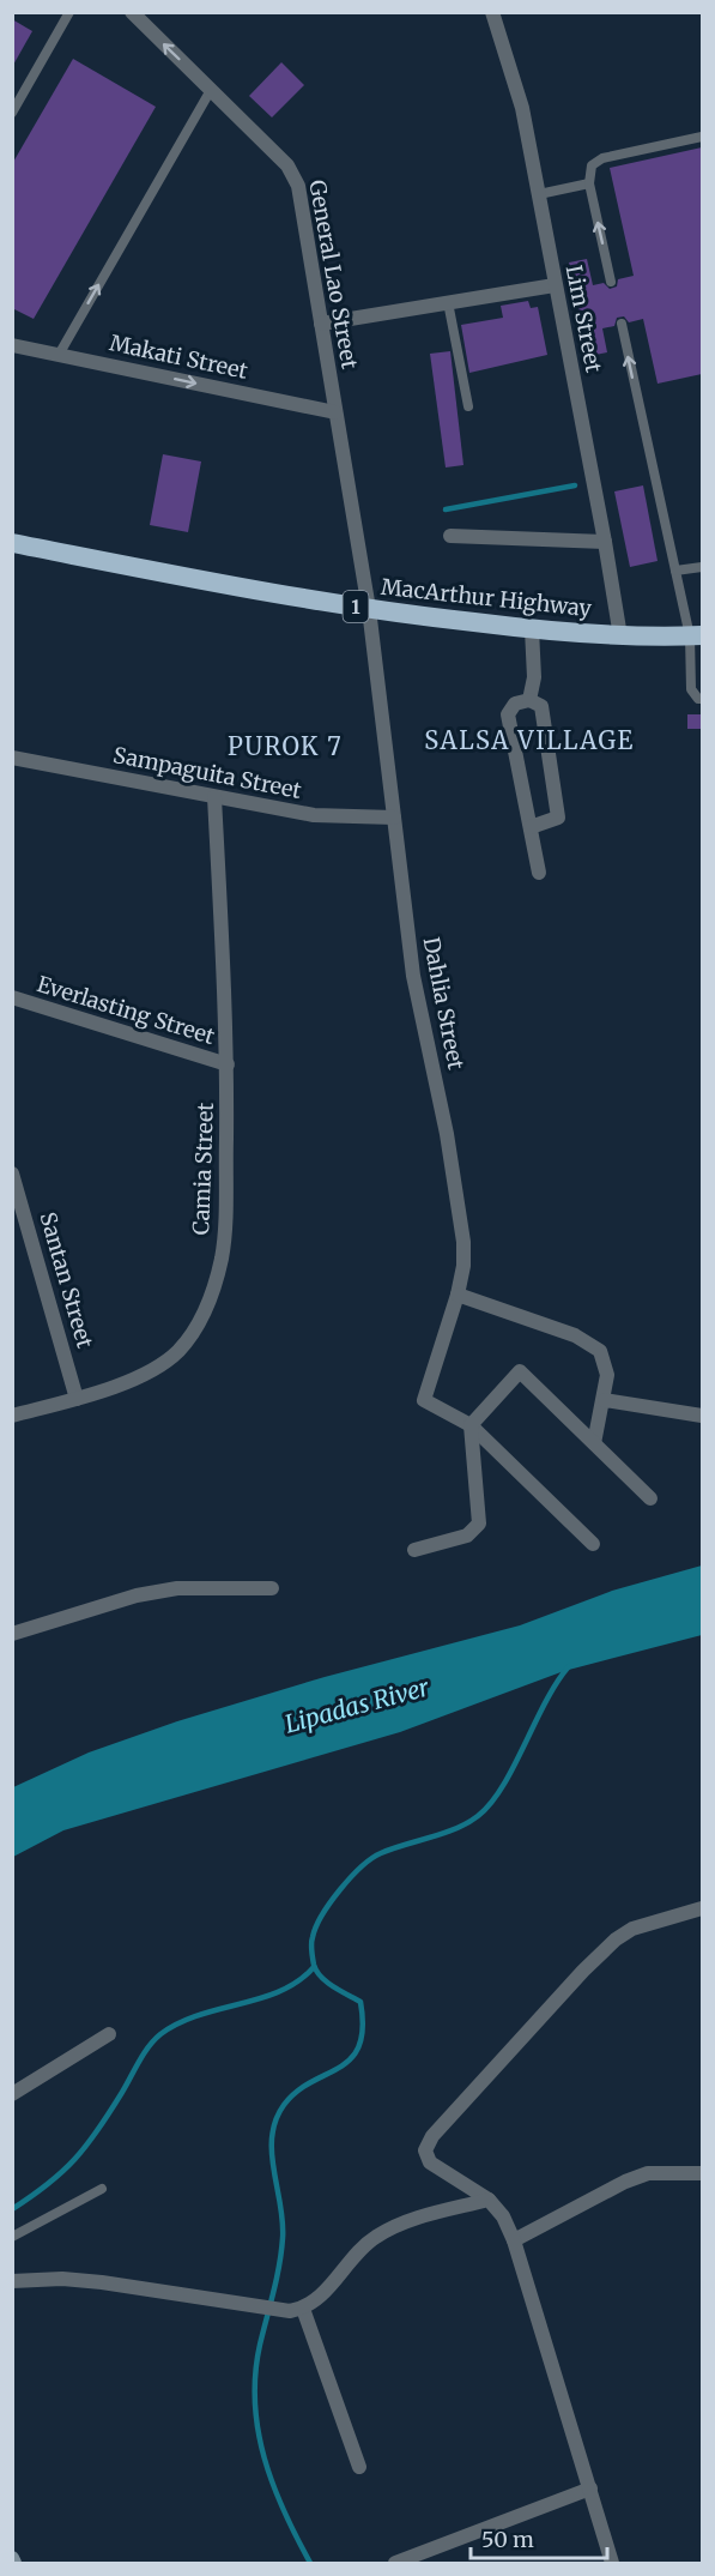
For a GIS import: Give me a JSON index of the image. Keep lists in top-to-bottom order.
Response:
{
  "streets": {
    "highway": ["MacArthur Highway", "1"],
    "street": [
      "General Lao Street",
      "Lim Street",
      "Makati Street",
      "Sampaguita Street",
      "Dahlia Street",
      "Everlasting Street",
      "Camia Street",
      "Santan Street"
    ]
  },
  "crossings": [
    ["General Lao Street", "Makati Street"],
    ["General Lao Street", "MacArthur Highway"],
    ["General Lao Street", "Dahlia Street"],
    ["Lim Street", "MacArthur Highway"],
    ["MacArthur Highway", "Dahlia Street"],
    ["Sampaguita Street", "Dahlia Street"],
    ["Sampaguita Street", "Camia Street"],
    ["Everlasting Street", "Camia Street"],
    ["Camia Street", "Santan Street"]
  ],
  "one_way": ["Makati Street"],
  "districts": ["SALSA VILLAGE", "PUROK 7"],
  "water": ["Lipadas River"],
  "scale_bar": "50 m"
}
